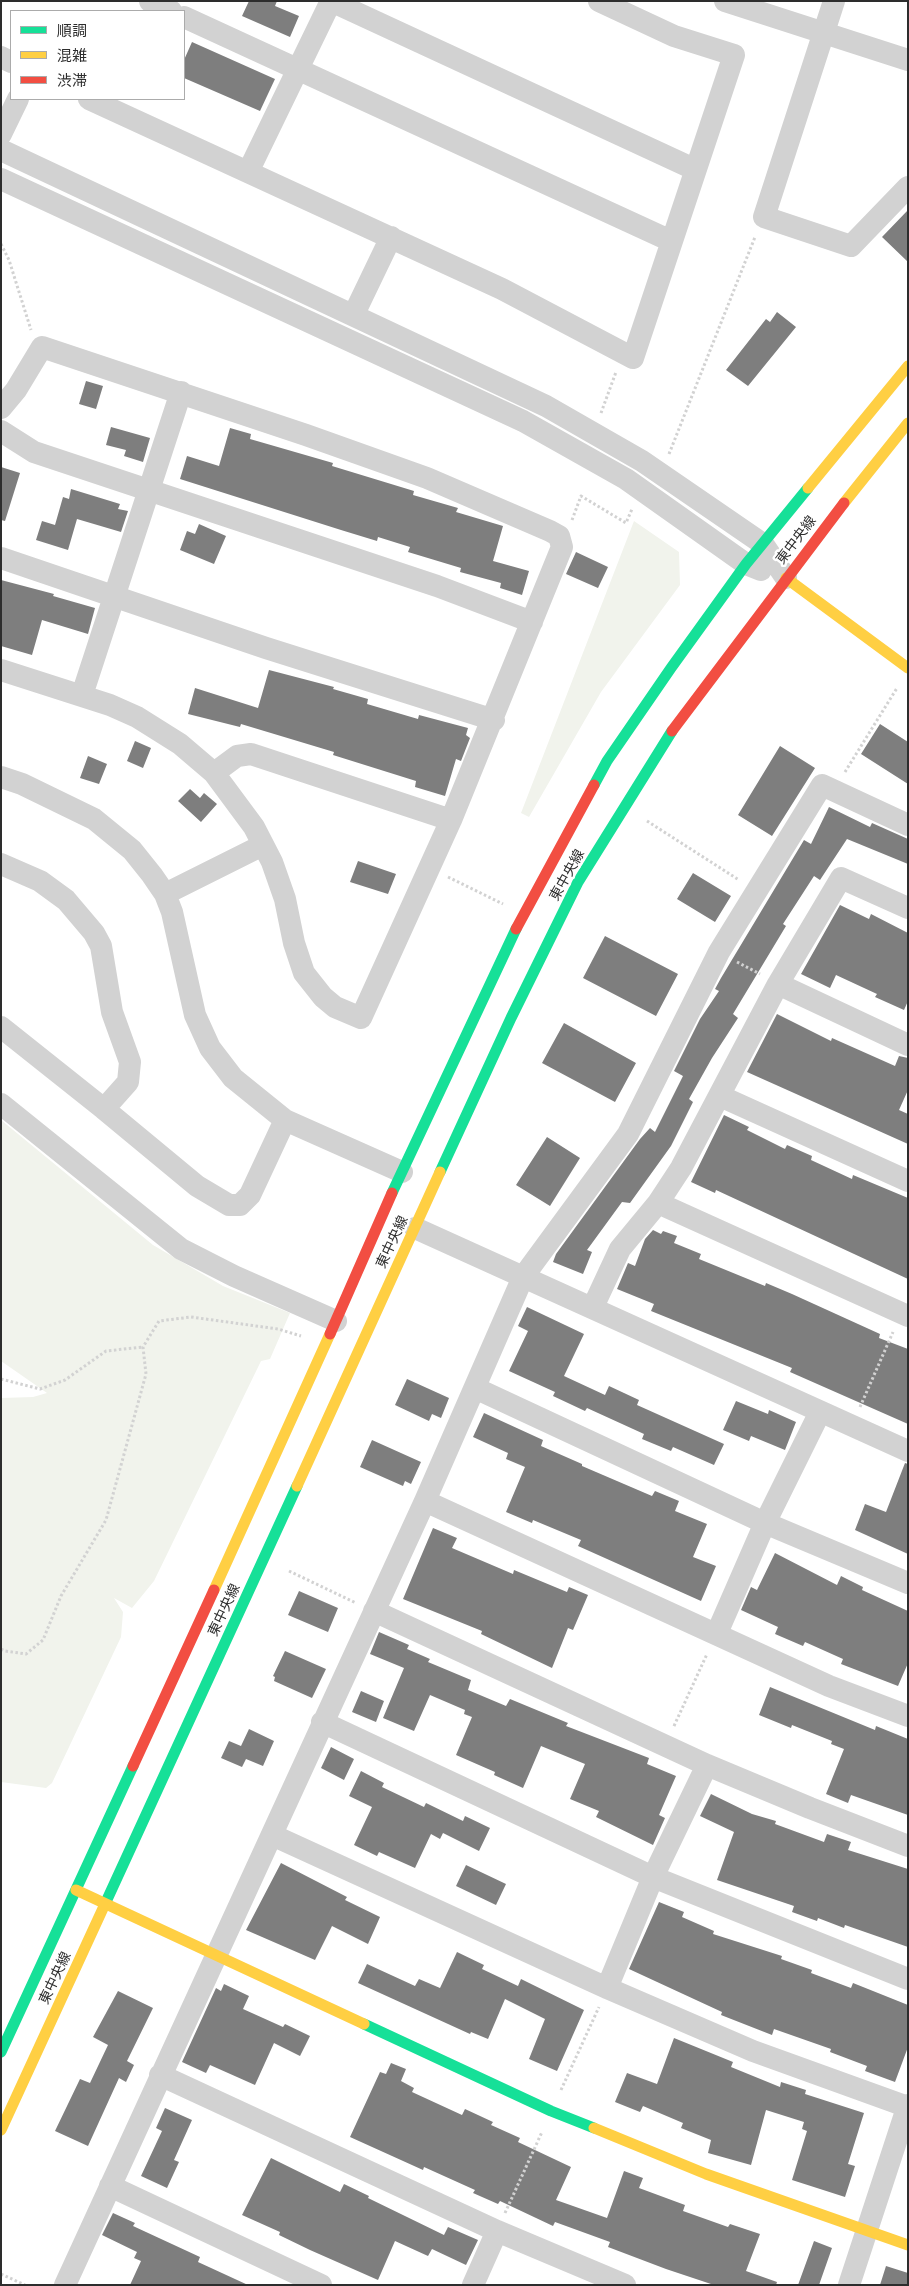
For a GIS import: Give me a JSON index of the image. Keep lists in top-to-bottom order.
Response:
{
  "streets": {
    "main road": ["東中央線"]
  },
  "legend": ["順調", "混雑", "渋滞"]
}
